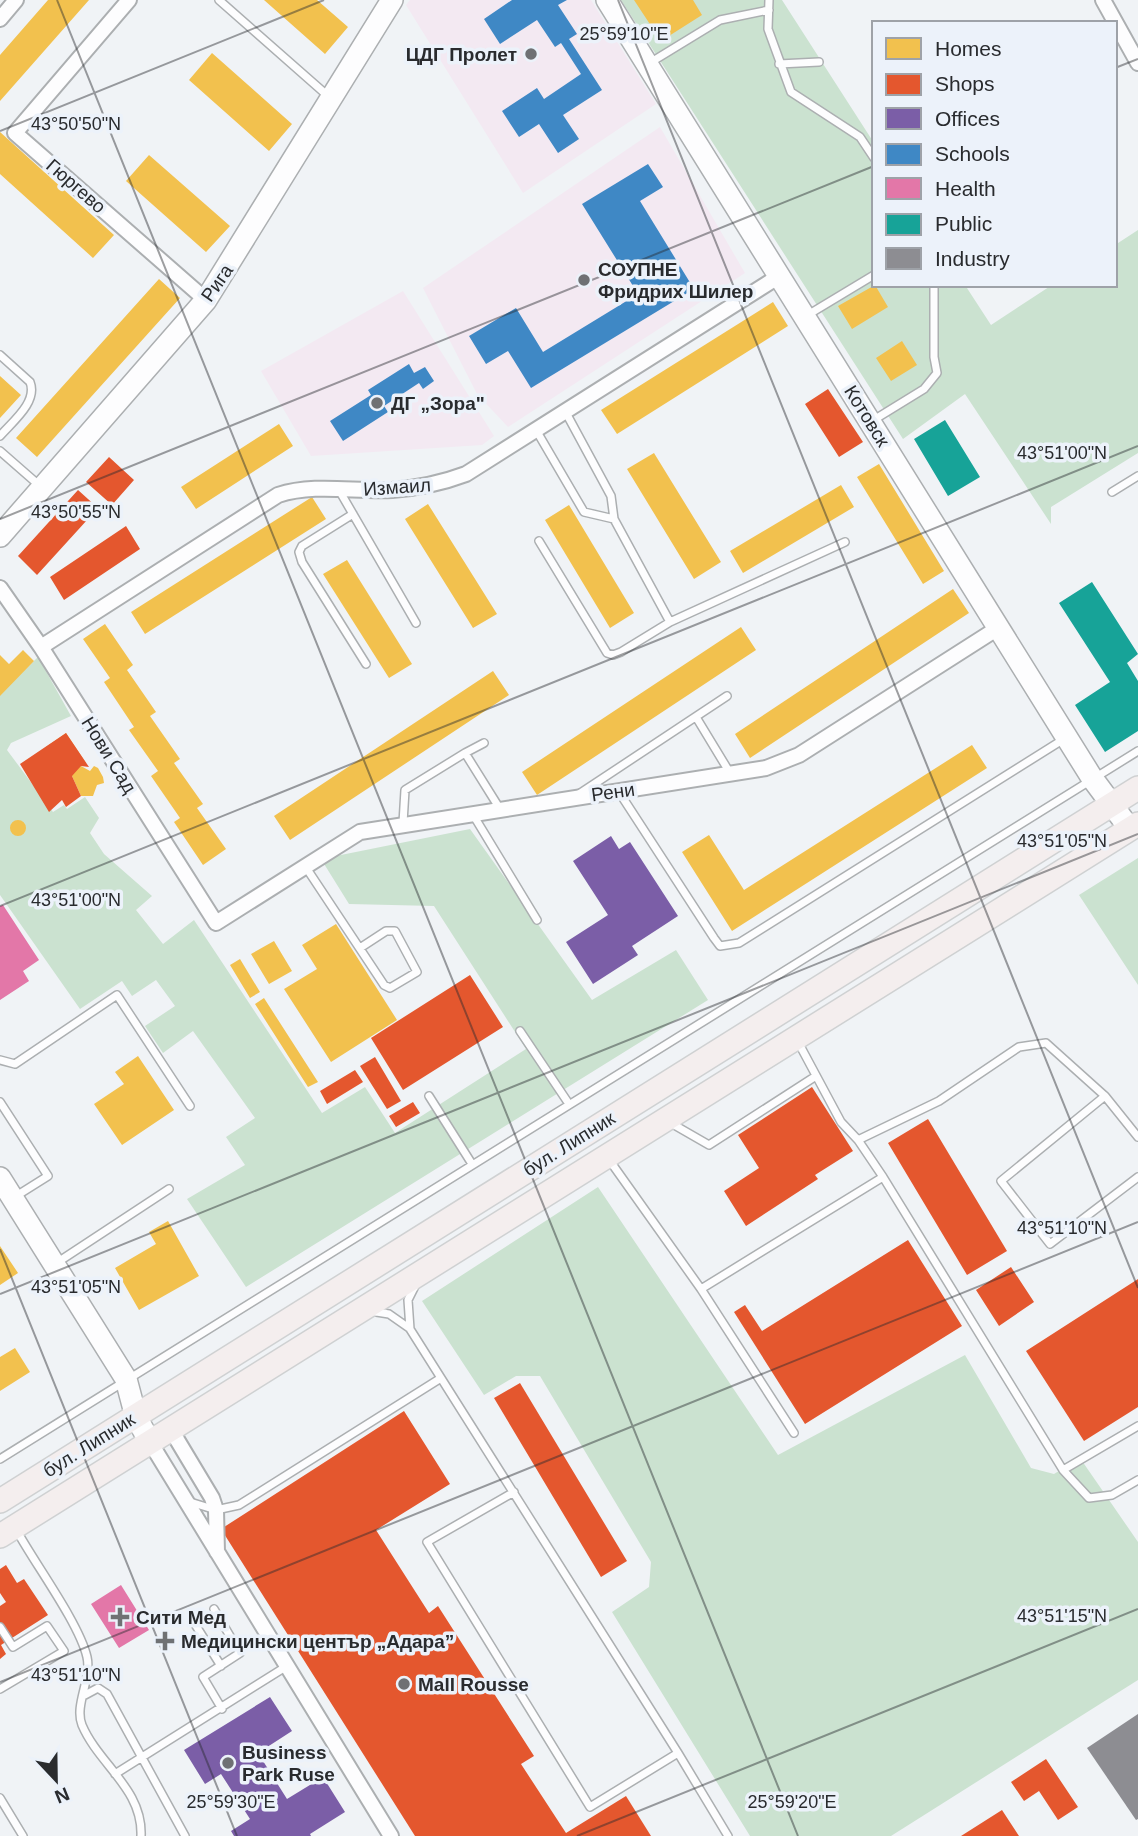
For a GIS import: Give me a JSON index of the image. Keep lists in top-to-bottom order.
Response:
{
  "streets": {
    "main road": ["бул. Липник"],
    "street": [
      "Гюргево",
      "Рига",
      "Котовск",
      "Измаил",
      "Нови Сад",
      "Рени"
    ]
  },
  "crossings": [
    ["Гюргево", "Рига"],
    ["Котовск", "Измаил"],
    ["Котовск", "Рени"],
    ["Котовск", "бул. Липник"],
    ["Измаил", "Нови Сад"],
    ["Нови Сад", "Рени"]
  ],
  "places": {
    "other": [
      "ЦДГ Пролет",
      "СОУПНЕ Фридрих Шилер",
      "ДГ „Зора\"",
      "Mall Rousse",
      "Business Park Ruse"
    ],
    "health": ["Сити Мед", "Медицински център „Адара”"]
  },
  "legend": [
    "Homes",
    "Shops",
    "Offices",
    "Schools",
    "Health",
    "Public",
    "Industry"
  ],
  "north": "bottom",
  "coordinates": [
    "25°59'10\"E",
    "43°50'50\"N",
    "43°51'00\"N",
    "43°50'55\"N",
    "43°51'05\"N",
    "43°51'10\"N",
    "43°51'15\"N",
    "25°59'30\"E",
    "25°59'20\"E"
  ]
}
